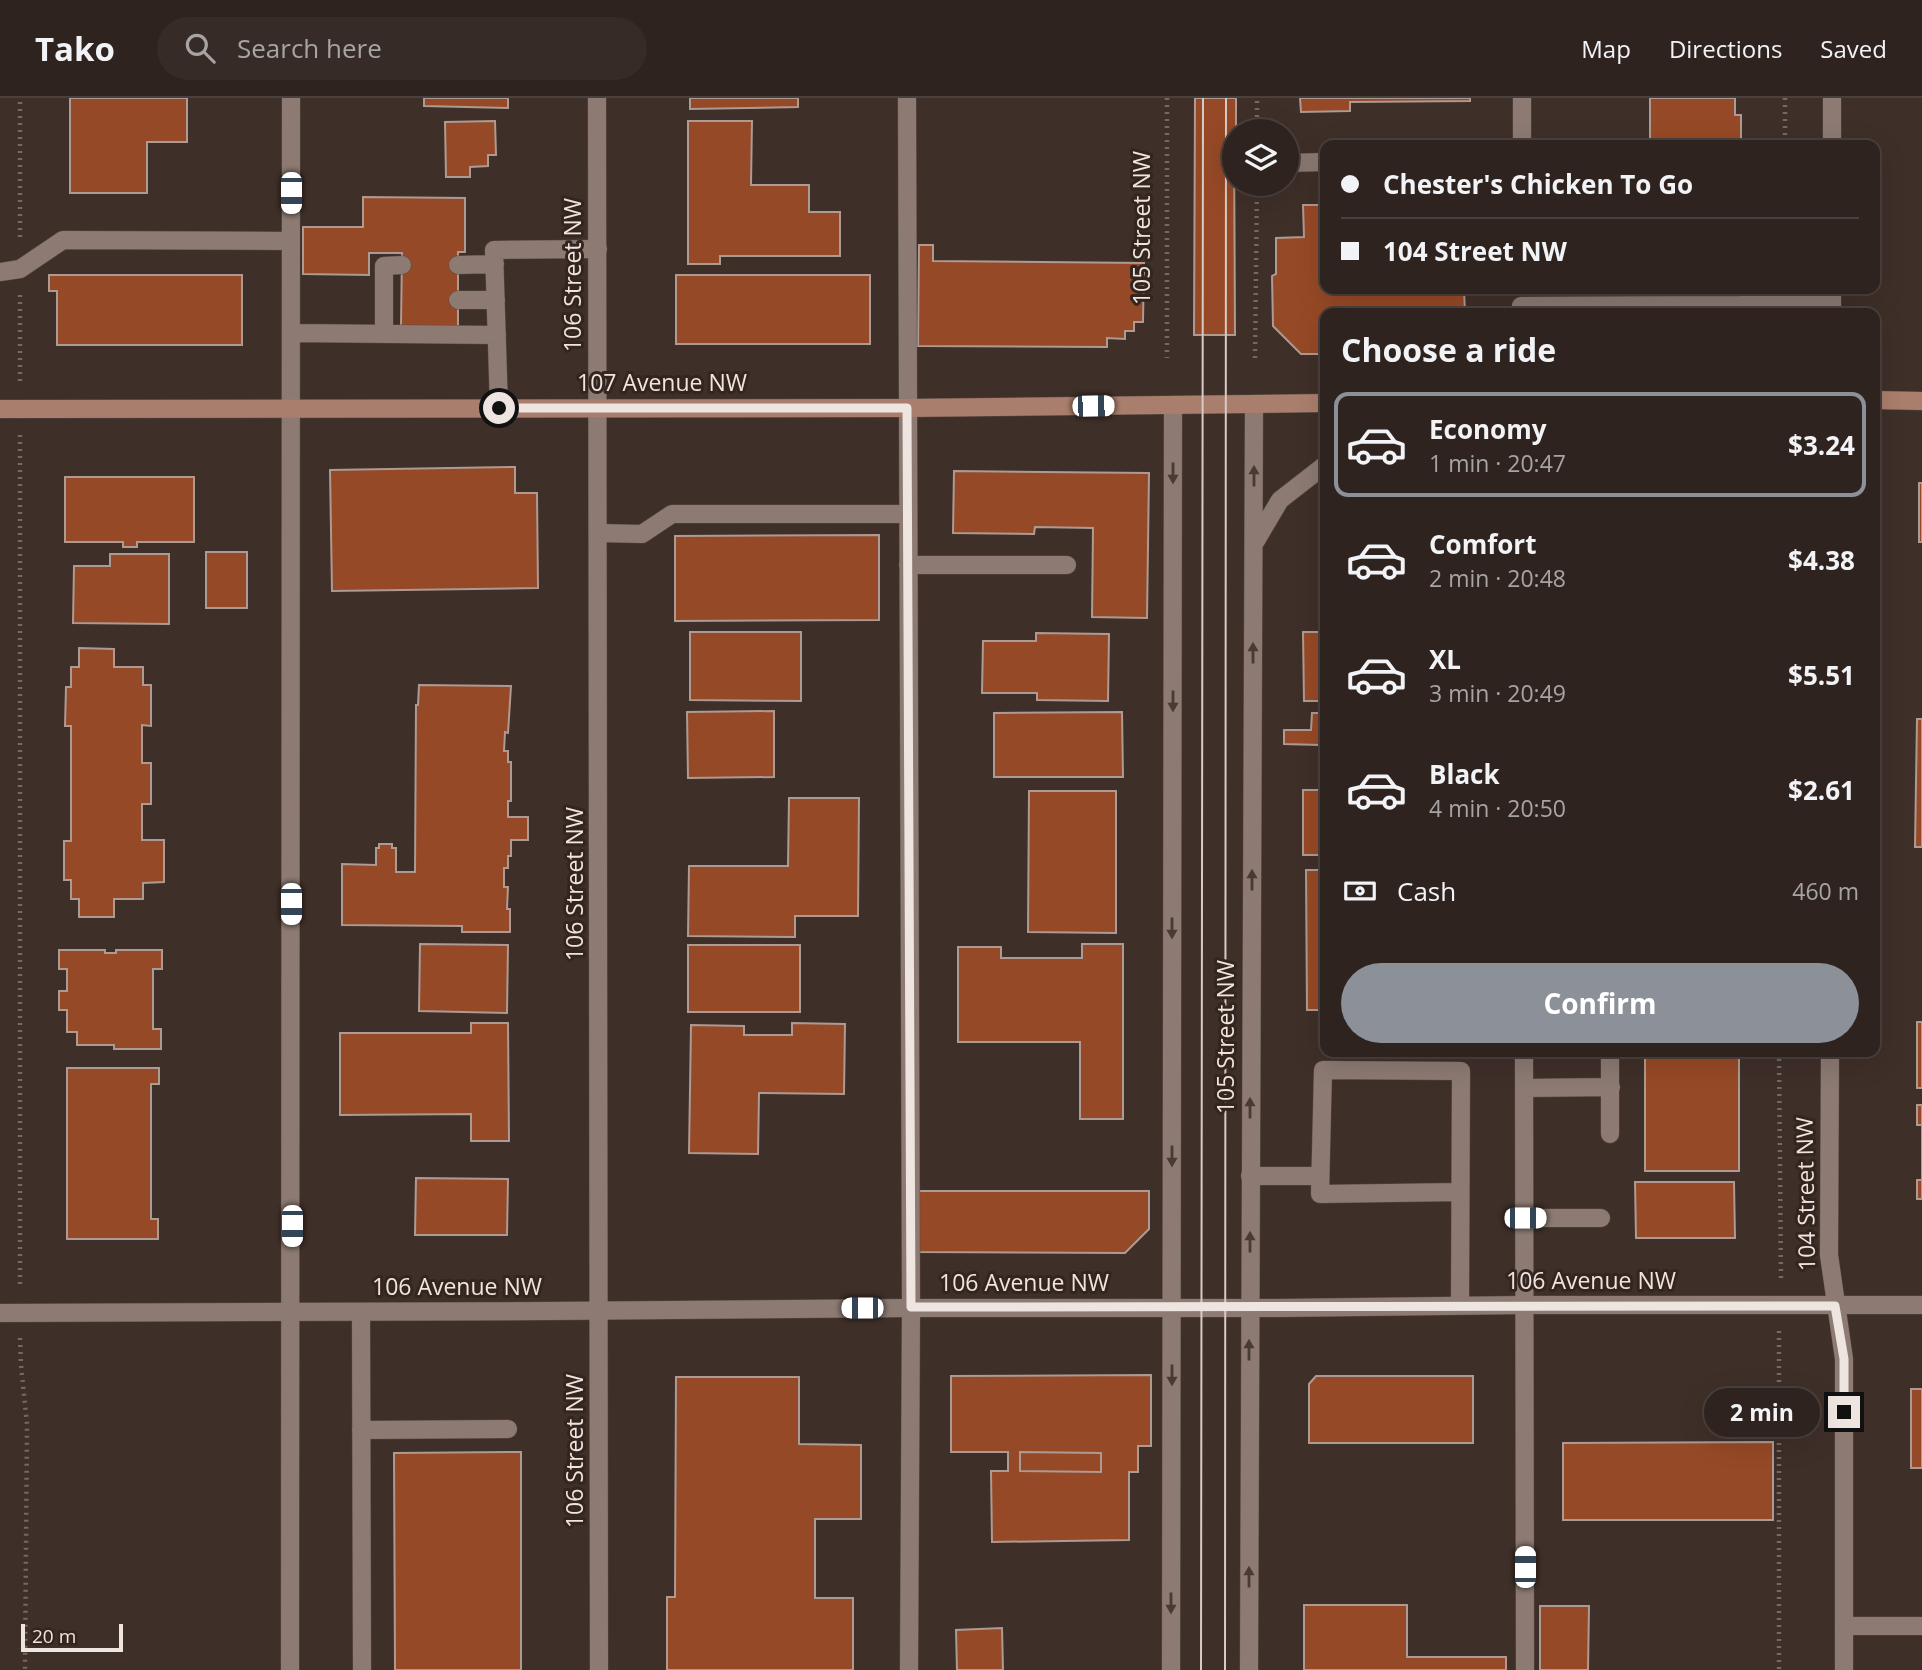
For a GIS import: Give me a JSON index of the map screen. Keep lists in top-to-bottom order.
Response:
{
  "streets": {
    "main road": ["107 Avenue NW"],
    "street": [
      "105 Street NW",
      "106 Street NW",
      "104 Street NW",
      "106 Avenue NW"
    ]
  },
  "crossings": [
    ["105 Street NW", "107 Avenue NW"],
    ["105 Street NW", "106 Avenue NW"],
    ["106 Street NW", "107 Avenue NW"],
    ["106 Street NW", "106 Avenue NW"],
    ["104 Street NW", "106 Avenue NW"]
  ],
  "one_way": ["105 Street NW"],
  "scale_bar": "20 m",
  "page": {
    "header": "Tako",
    "search": "Search here",
    "nav": ["Map", "Directions", "Saved"],
    "banner": ["Chester's Chicken To Go", "104 Street NW"],
    "heading": "Choose a ride",
    "list": [
      {
        "name": "Economy",
        "note": "1 min · 20:47",
        "value": "$3.24"
      },
      {
        "name": "Comfort",
        "note": "2 min · 20:48",
        "value": "$4.38"
      },
      {
        "name": "XL",
        "note": "3 min · 20:49",
        "value": "$5.51"
      },
      {
        "name": "Black",
        "note": "4 min · 20:50",
        "value": "$2.61"
      }
    ],
    "pay": ["Cash", "460 m"],
    "buttons": "Confirm",
    "bubble": "2 min",
    "scale": "20 m"
  }
}
